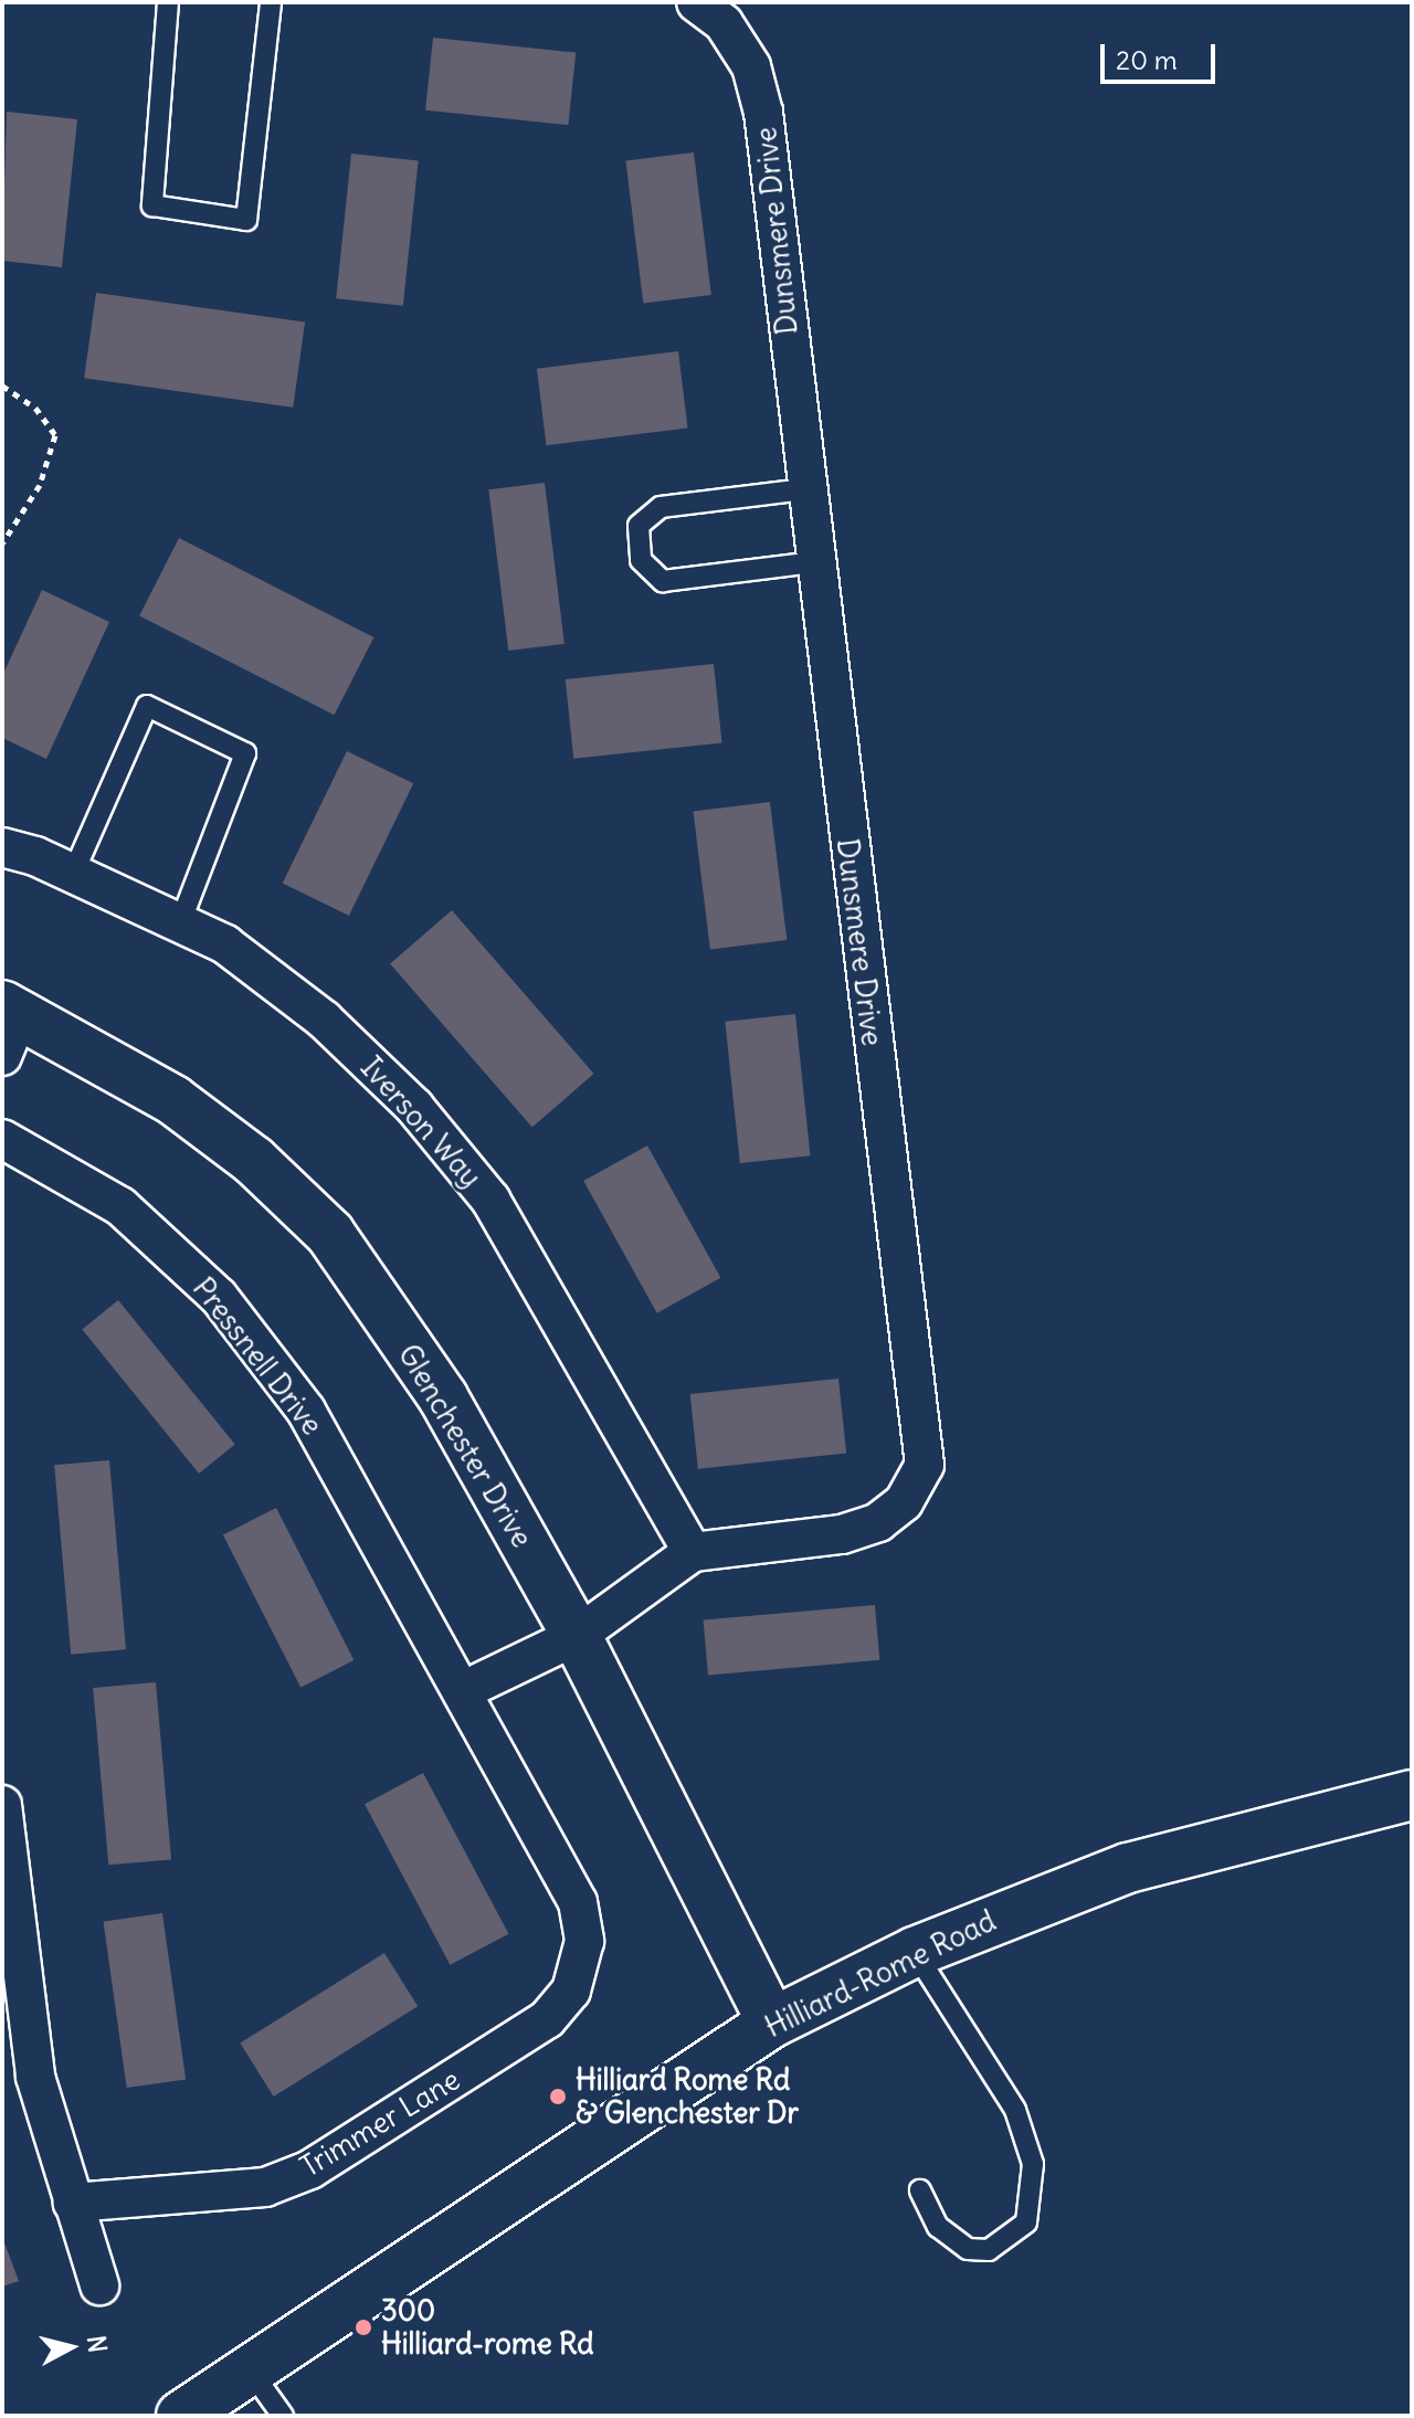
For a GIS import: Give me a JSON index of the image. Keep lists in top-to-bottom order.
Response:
{
  "streets": {
    "main road": ["Glenchester Drive", "Hilliard-Rome Road"],
    "street": [
      "Dunsmere Drive",
      "Iverson Way",
      "Pressnell Drive",
      "Trimmer Lane"
    ]
  },
  "crossings": [
    ["Dunsmere Drive", "Iverson Way"],
    ["Dunsmere Drive", "Glenchester Drive"],
    ["Pressnell Drive", "Trimmer Lane"],
    ["Glenchester Drive", "Hilliard-Rome Road"]
  ],
  "places": ["Hilliard Rome Rd & Glenchester Dr", "300 Hilliard-rome Rd"],
  "scale_bar": "20 m",
  "north": "right"
}
